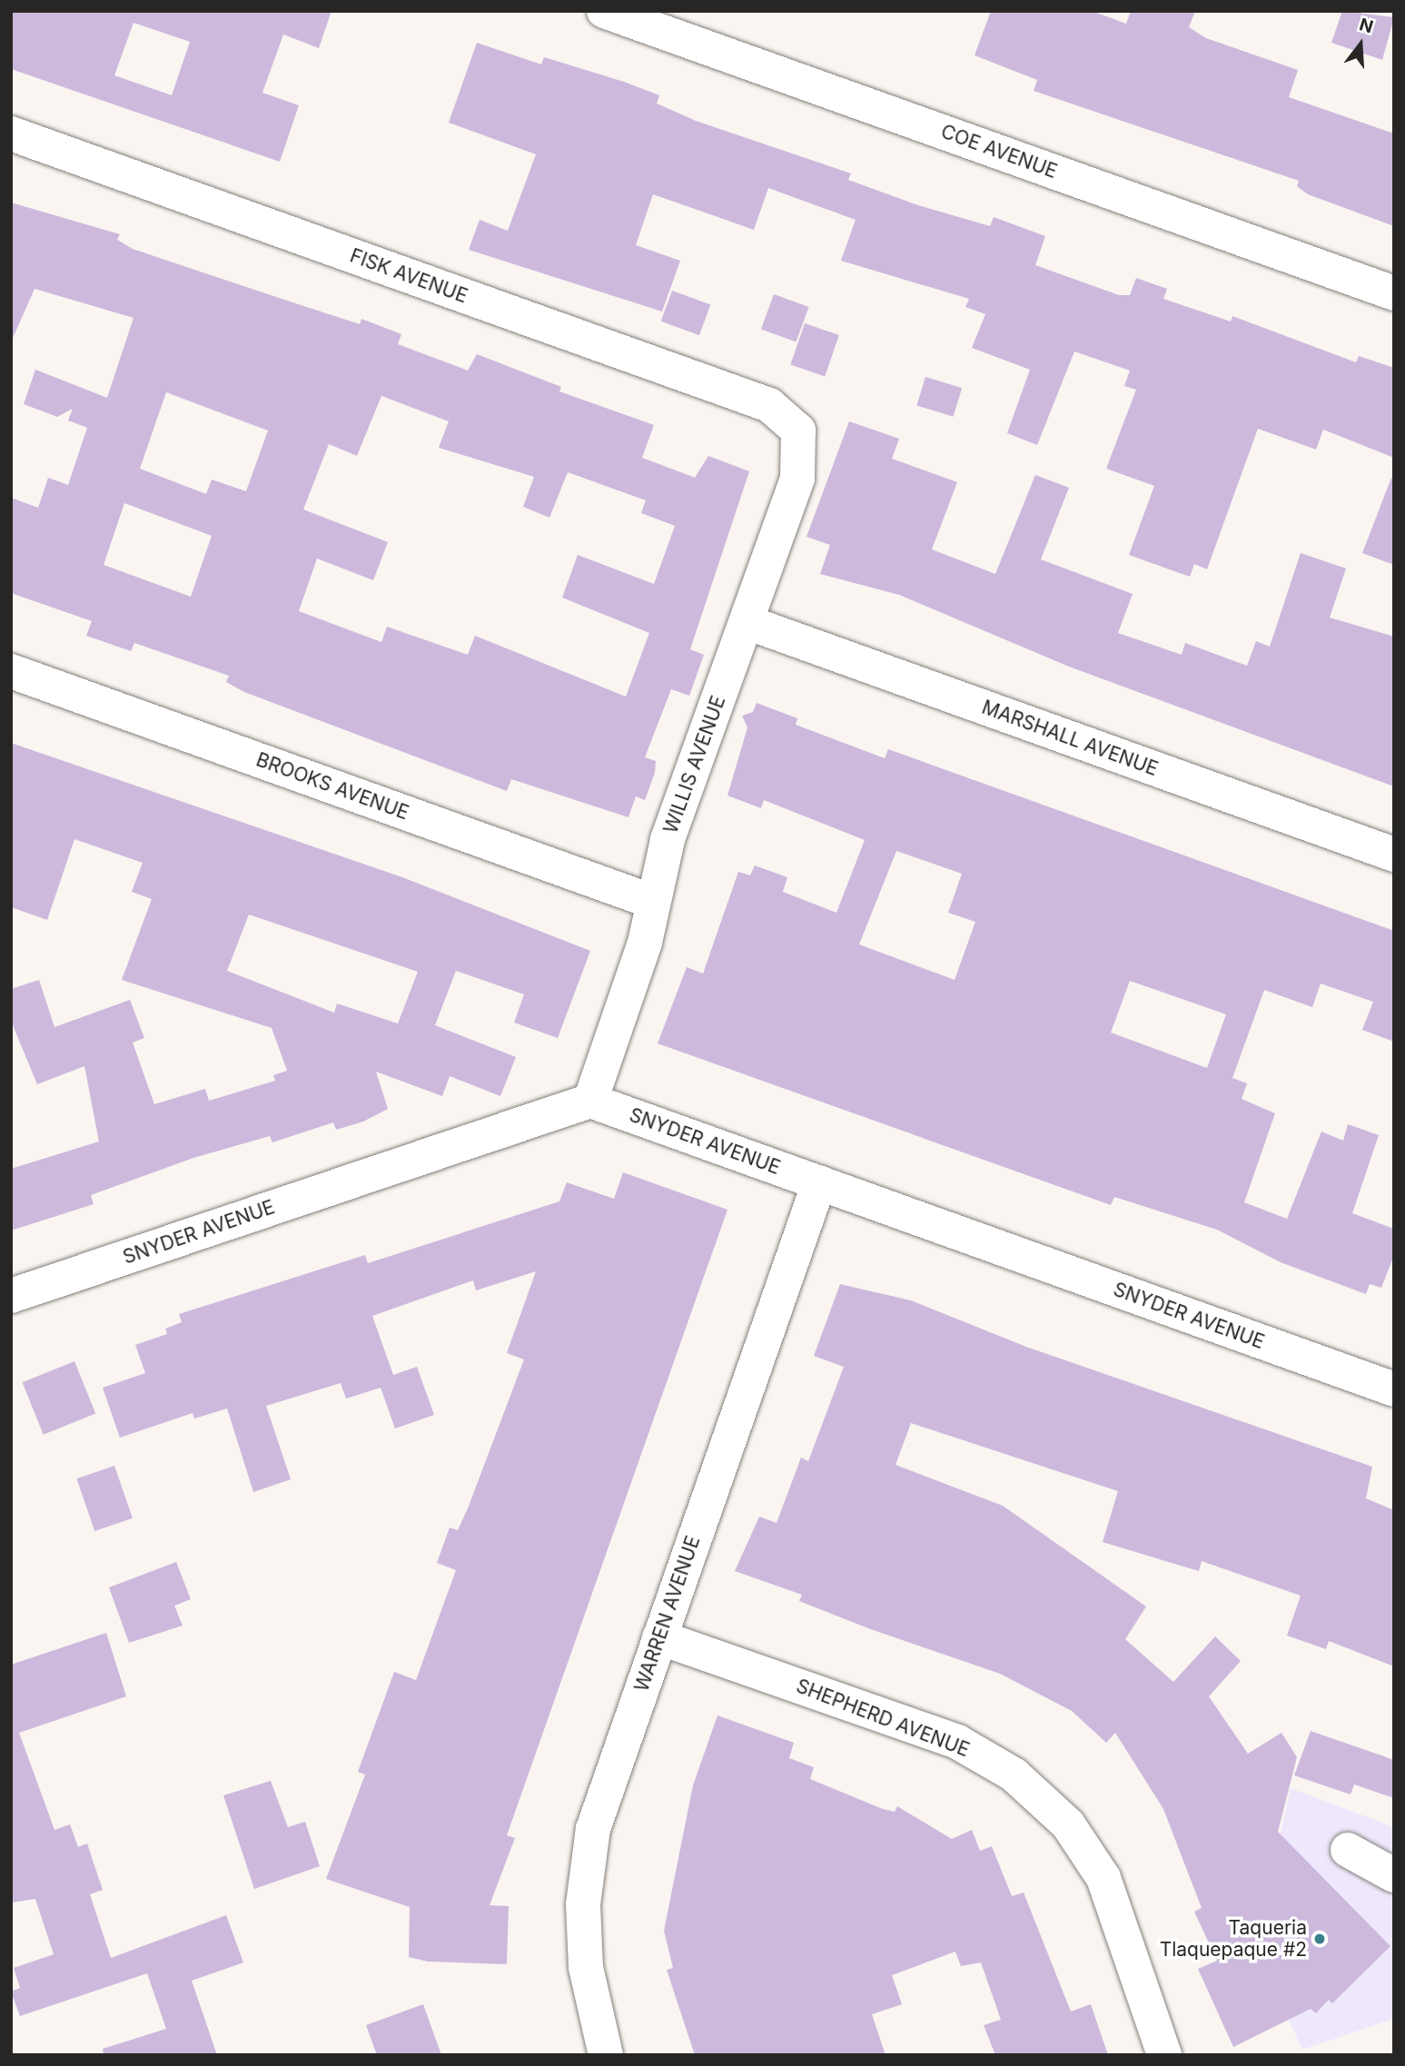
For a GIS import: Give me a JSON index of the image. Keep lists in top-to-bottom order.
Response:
{
  "streets": {
    "street": [
      "COE AVENUE",
      "FISK AVENUE",
      "MARSHALL AVENUE",
      "WILLIS AVENUE",
      "BROOKS AVENUE",
      "SNYDER AVENUE",
      "WARREN AVENUE",
      "SHEPHERD AVENUE"
    ]
  },
  "crossings": [
    ["FISK AVENUE", "WILLIS AVENUE"],
    ["MARSHALL AVENUE", "WILLIS AVENUE"],
    ["WILLIS AVENUE", "BROOKS AVENUE"],
    ["WILLIS AVENUE", "SNYDER AVENUE"],
    ["SNYDER AVENUE", "WARREN AVENUE"],
    ["WARREN AVENUE", "SHEPHERD AVENUE"]
  ],
  "places": ["Taqueria Tlaquepaque #2"],
  "north": "top"
}
